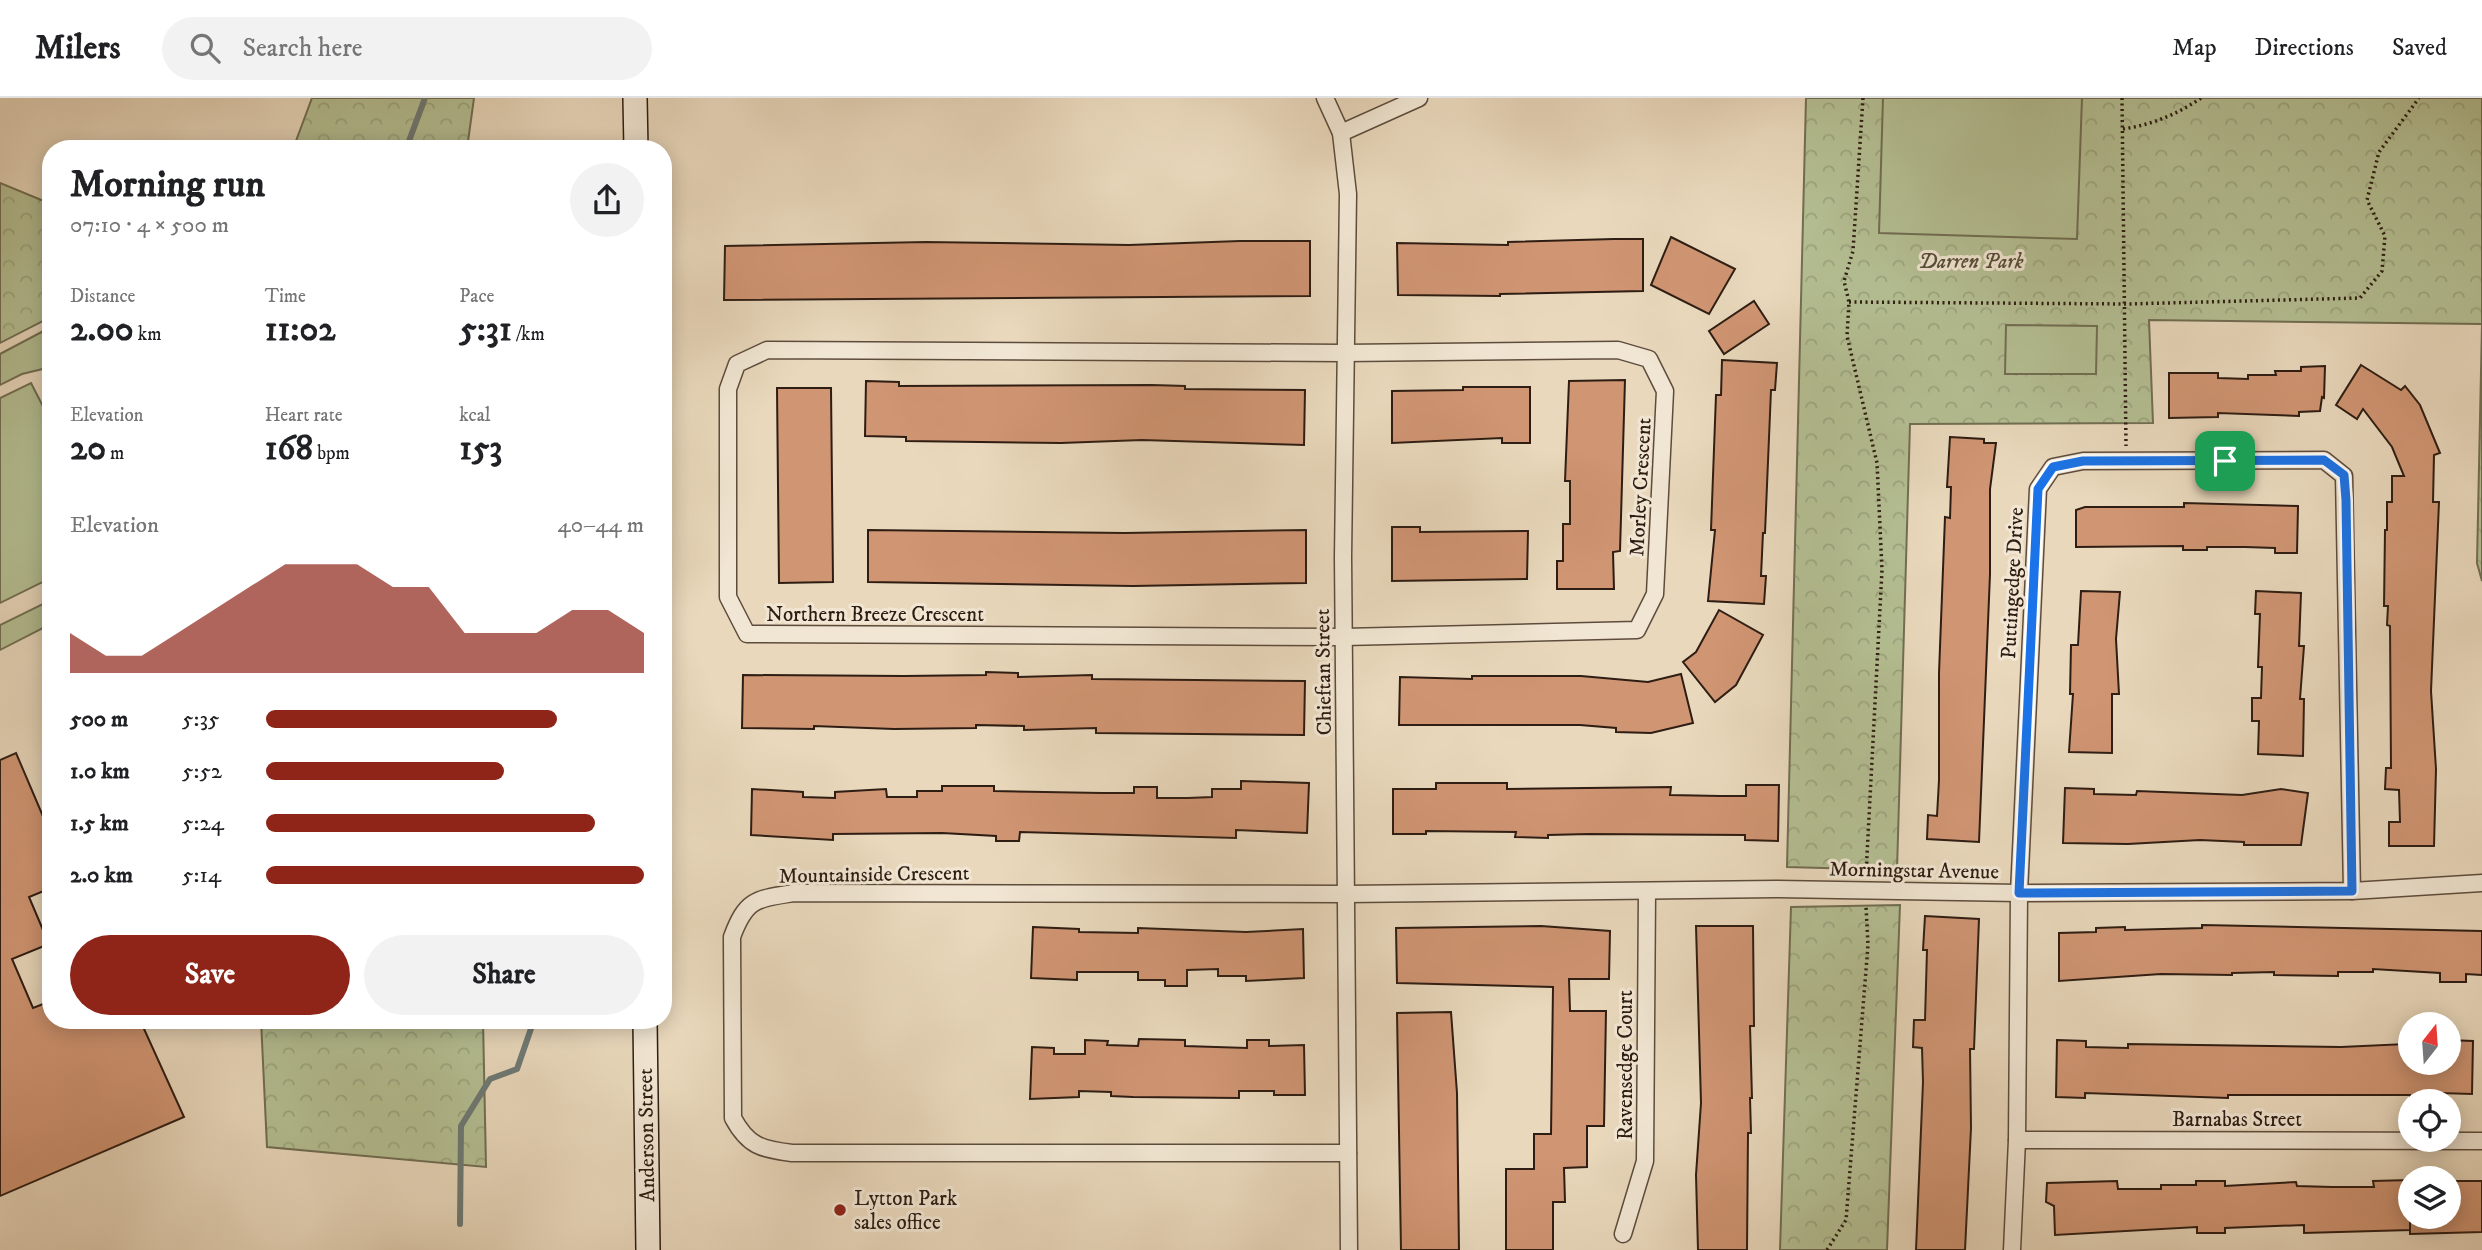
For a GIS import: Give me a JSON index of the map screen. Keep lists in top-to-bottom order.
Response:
{
  "streets": {
    "street": [
      "Morley Crescent",
      "Puttingedge Drive",
      "Northern Breeze Crescent",
      "Chieftan Street",
      "Morningstar Avenue",
      "Mountainside Crescent",
      "Ravensedge Court",
      "Barnabas Street",
      "Anderson Street"
    ]
  },
  "crossings": [
    ["Morley Crescent", "Northern Breeze Crescent"],
    ["Morley Crescent", "Chieftan Street"],
    ["Puttingedge Drive", "Morningstar Avenue"],
    ["Puttingedge Drive", "Barnabas Street"],
    ["Northern Breeze Crescent", "Chieftan Street"],
    ["Chieftan Street", "Morningstar Avenue"],
    ["Chieftan Street", "Mountainside Crescent"],
    ["Morningstar Avenue", "Mountainside Crescent"],
    ["Morningstar Avenue", "Ravensedge Court"]
  ],
  "parks": ["Darren Park"],
  "places": ["Lytton Park sales office"],
  "north": "top",
  "page": {
    "header": "Milers",
    "search": "Search here",
    "nav": ["Map", "Directions", "Saved"],
    "heading": ["Morning run", "07:10 · 4 × 500 m"],
    "stats": [
      ["Distance", "2.00 km"],
      ["Time", "11:02"],
      ["Pace", "5:31 /km"],
      ["Elevation", "20 m"],
      ["Heart rate", "168 bpm"],
      ["kcal", "153"]
    ],
    "chart": ["Elevation", "40–44 m"],
    "list": [
      {
        "name": "500 m",
        "note": "5:35"
      },
      {
        "name": "1.0 km",
        "note": "5:52"
      },
      {
        "name": "1.5 km",
        "note": "5:24"
      },
      {
        "name": "2.0 km",
        "note": "5:14"
      }
    ],
    "buttons": ["Save", "Share"]
  }
}
